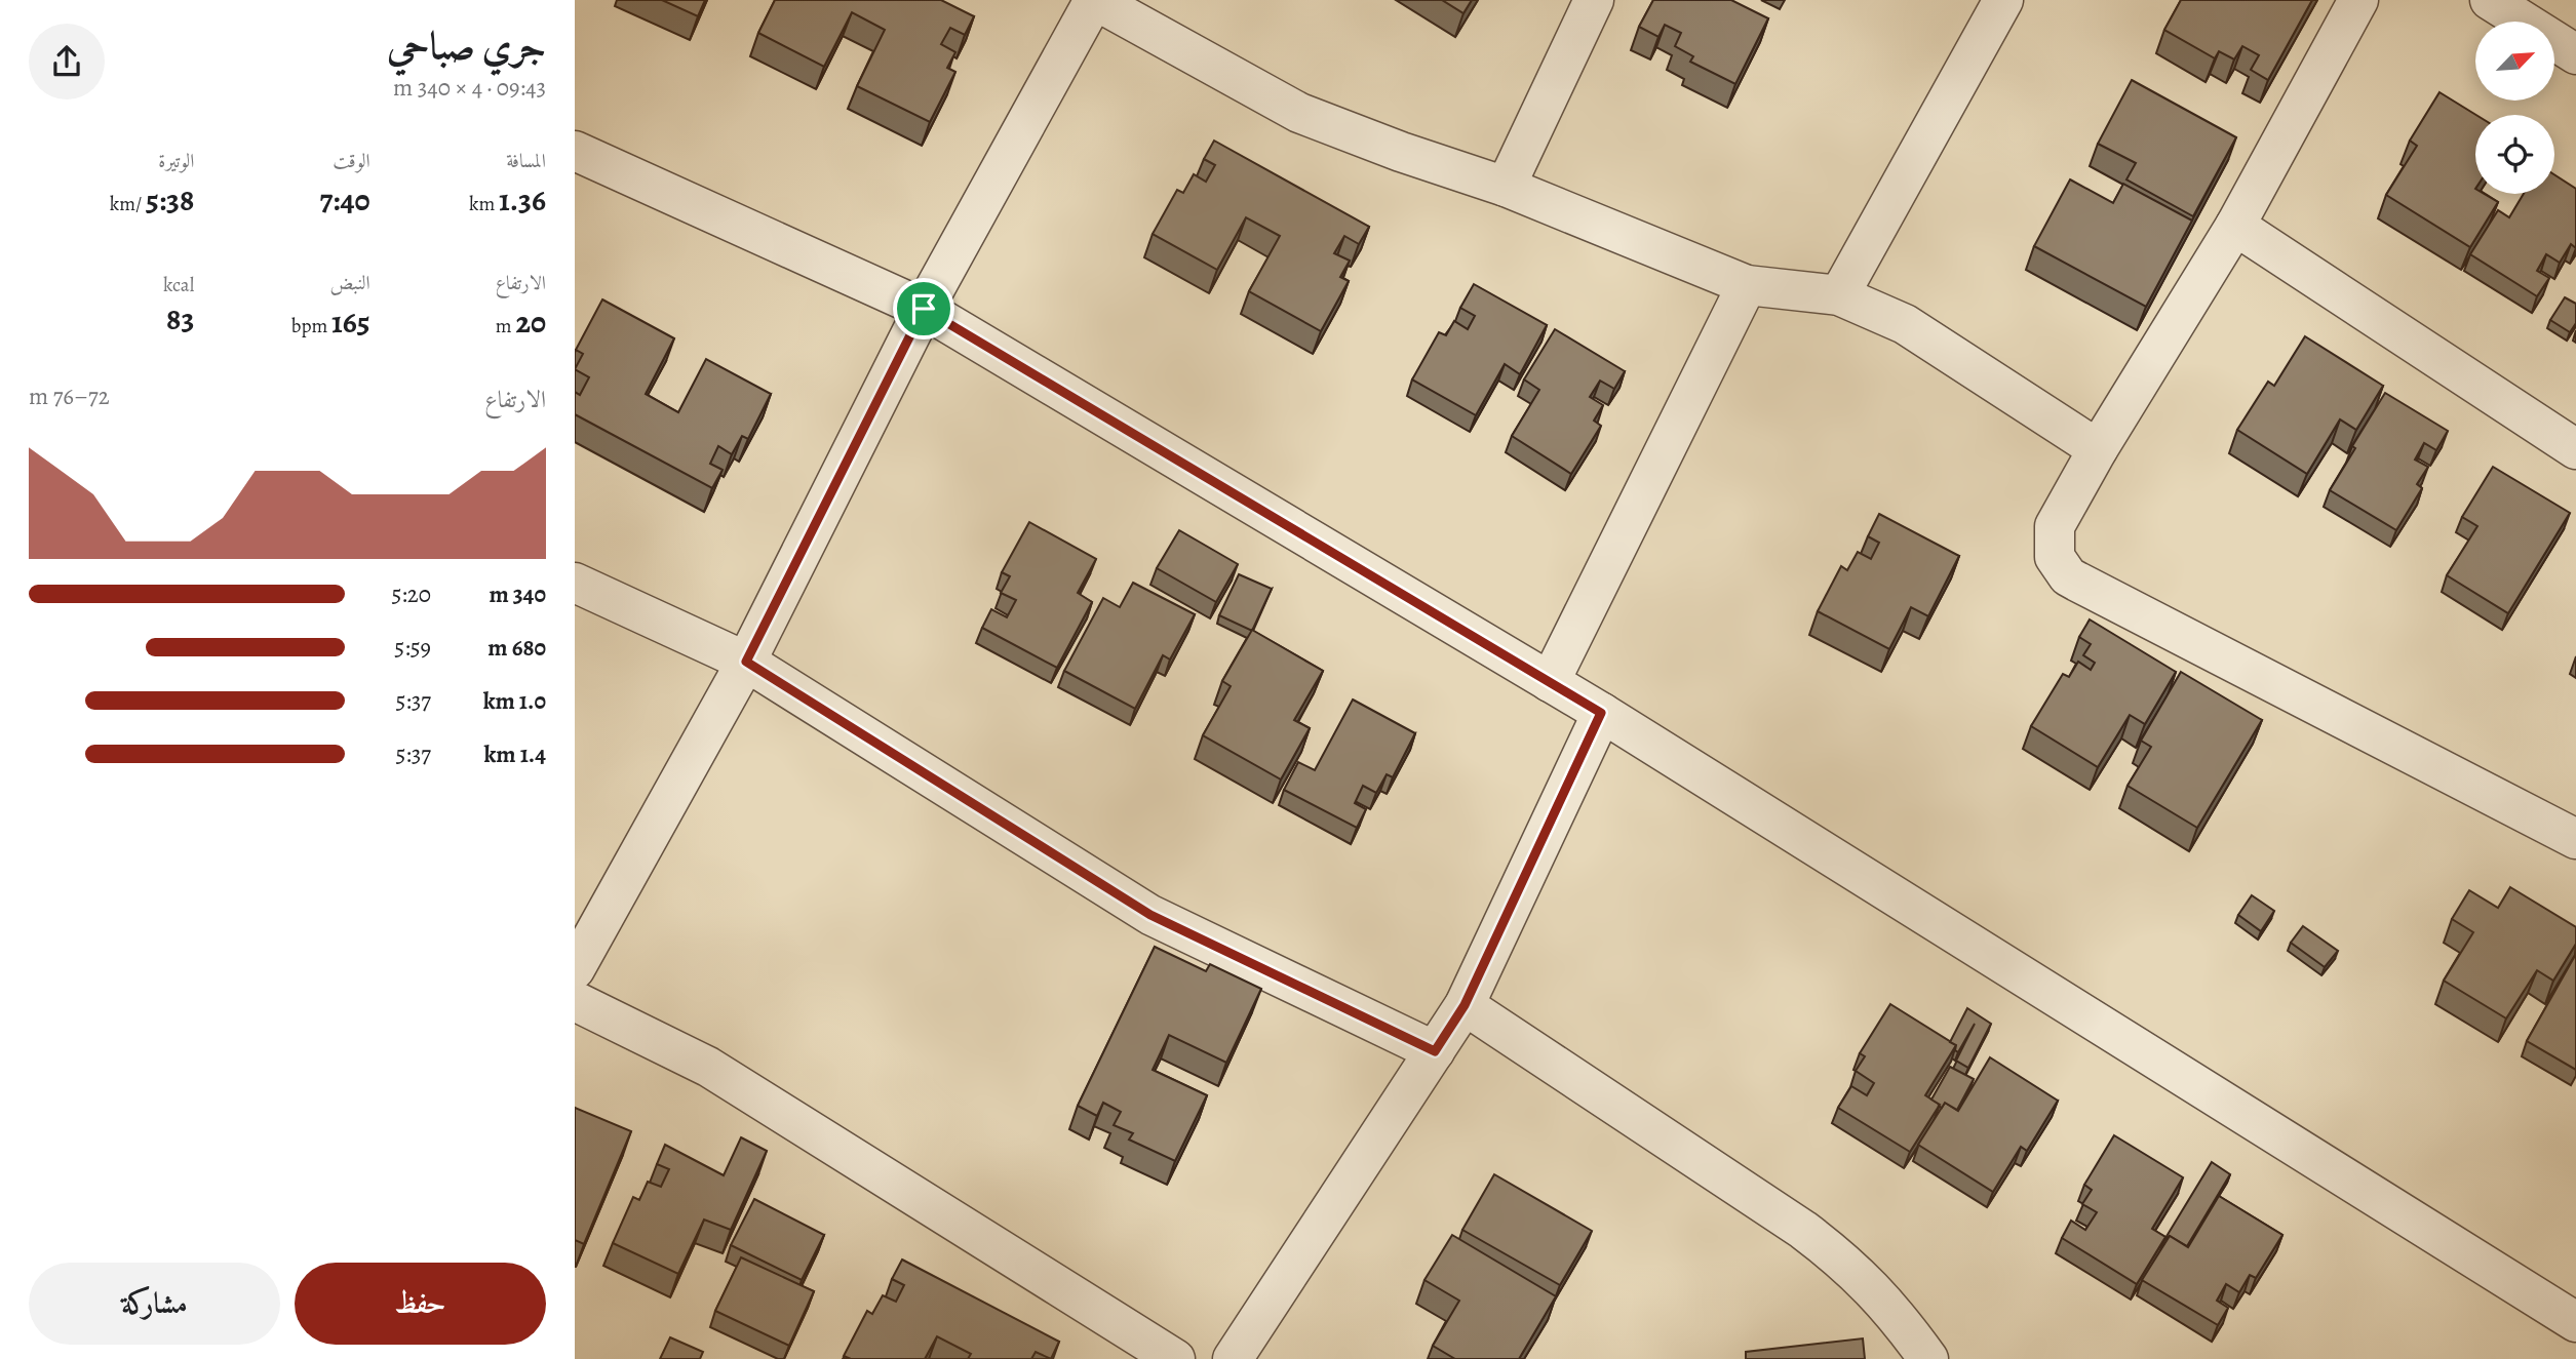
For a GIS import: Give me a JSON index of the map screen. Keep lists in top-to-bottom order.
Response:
{
  "north": "top right",
  "page": {
    "heading": ["جري صباحي", "09:43 · 4 × 340 m"],
    "stats": [
      ["المسافة", "1.36 km"],
      ["الوقت", "7:40"],
      ["الوتيرة", "5:38 /km"],
      ["الارتفاع", "20 m"],
      ["النبض", "165 bpm"],
      ["kcal", "83"]
    ],
    "chart": ["الارتفاع", "72–76 m"],
    "list": [
      {
        "name": "340 m",
        "note": "5:20"
      },
      {
        "name": "680 m",
        "note": "5:59"
      },
      {
        "name": "1.0 km",
        "note": "5:37"
      },
      {
        "name": "1.4 km",
        "note": "5:37"
      }
    ],
    "buttons": ["حفظ", "مشاركة"]
  }
}
